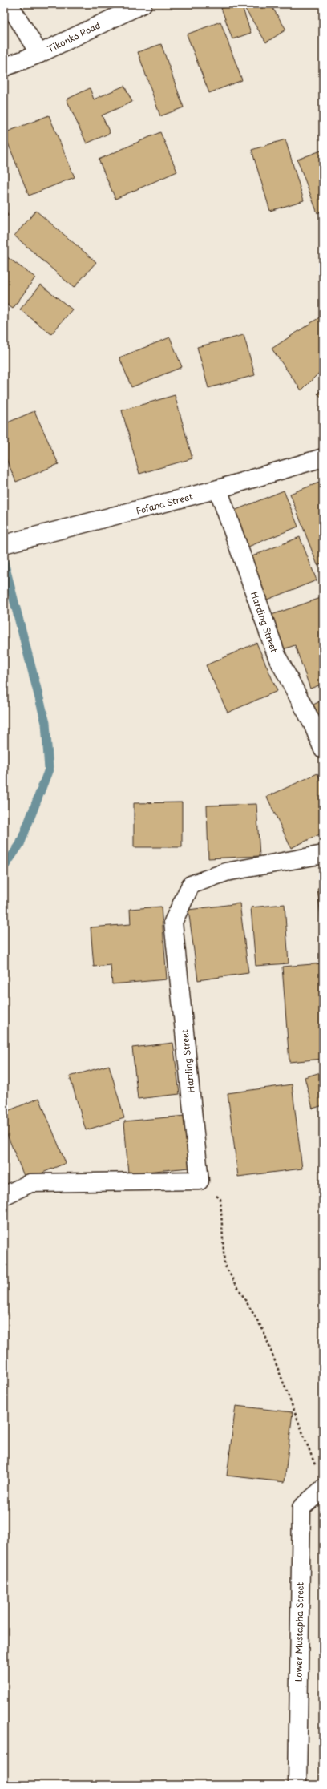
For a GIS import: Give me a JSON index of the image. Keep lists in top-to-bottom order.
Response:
{
  "streets": {
    "street": [
      "Tikonko Road",
      "Fofana Street",
      "Harding Street",
      "Lower Mustapha Street"
    ]
  },
  "crossings": [
    ["Fofana Street", "Harding Street"]
  ]
}
